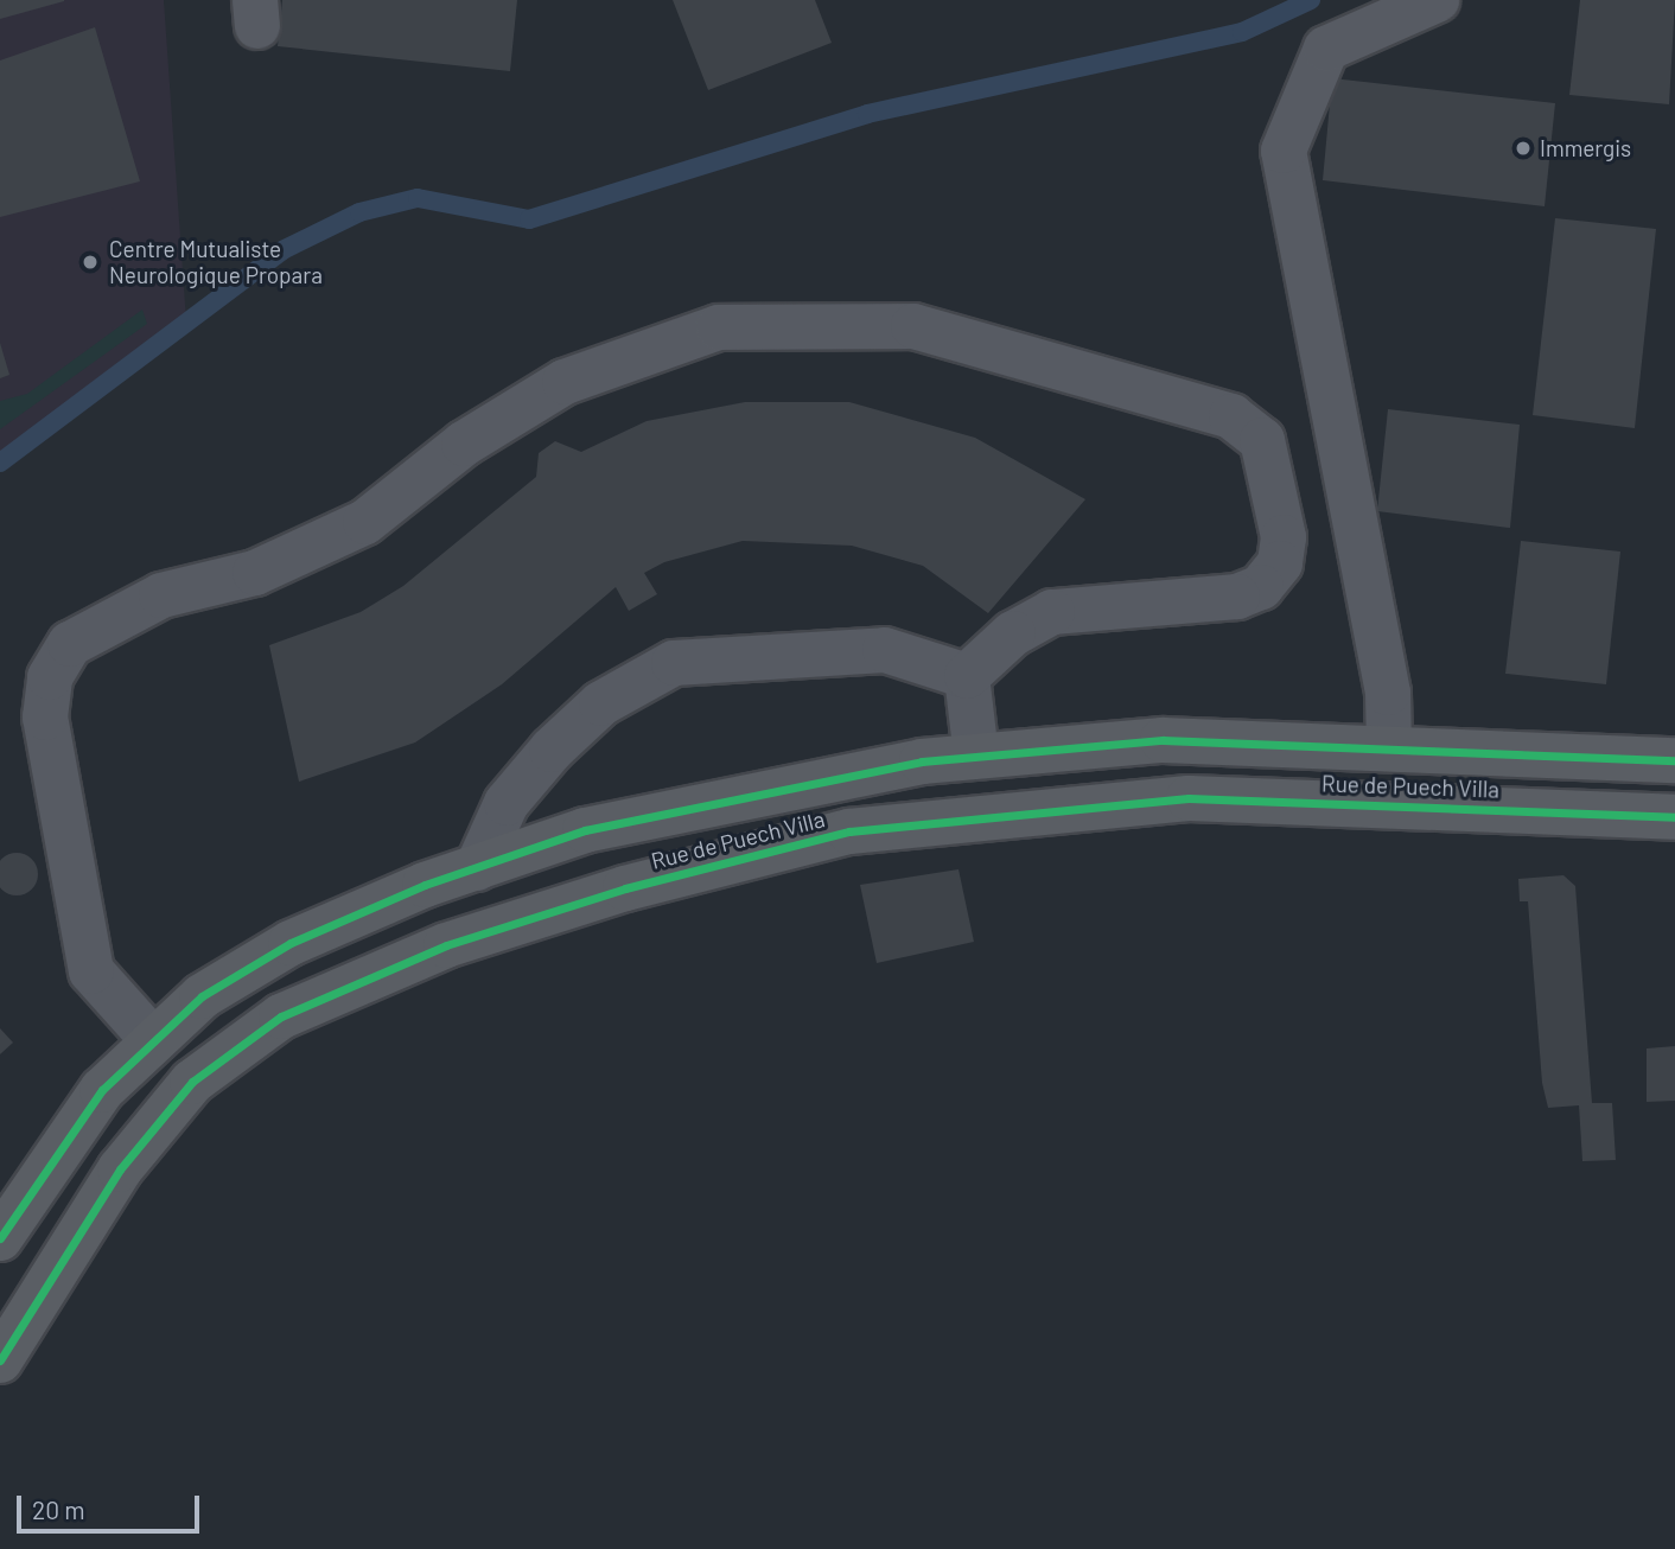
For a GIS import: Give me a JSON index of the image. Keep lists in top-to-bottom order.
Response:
{
  "streets": {
    "main road": ["Rue de Puech Villa"]
  },
  "places": ["Immergis", "Centre Mutualiste Neurologique Propara"],
  "scale_bar": "20 m"
}
